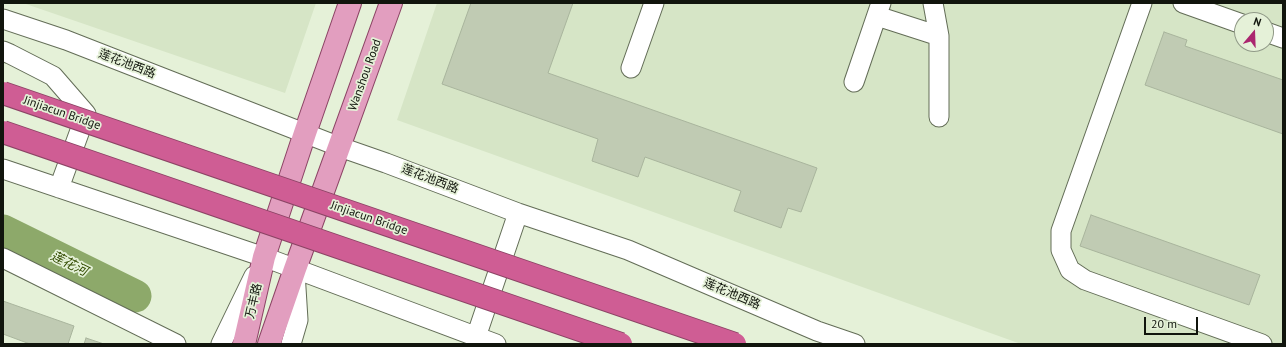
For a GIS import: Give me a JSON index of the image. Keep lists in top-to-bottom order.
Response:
{
  "streets": {
    "highway": ["Jinjiacun Bridge"],
    "main road": ["Wanshou Road", "万丰路"],
    "street": ["莲花池西路"]
  },
  "crossings": [
    ["莲花池西路", "Wanshou Road"],
    ["莲花池西路", "万丰路"]
  ],
  "water": ["莲花河"],
  "scale_bar": "20 m",
  "north": "top"
}
